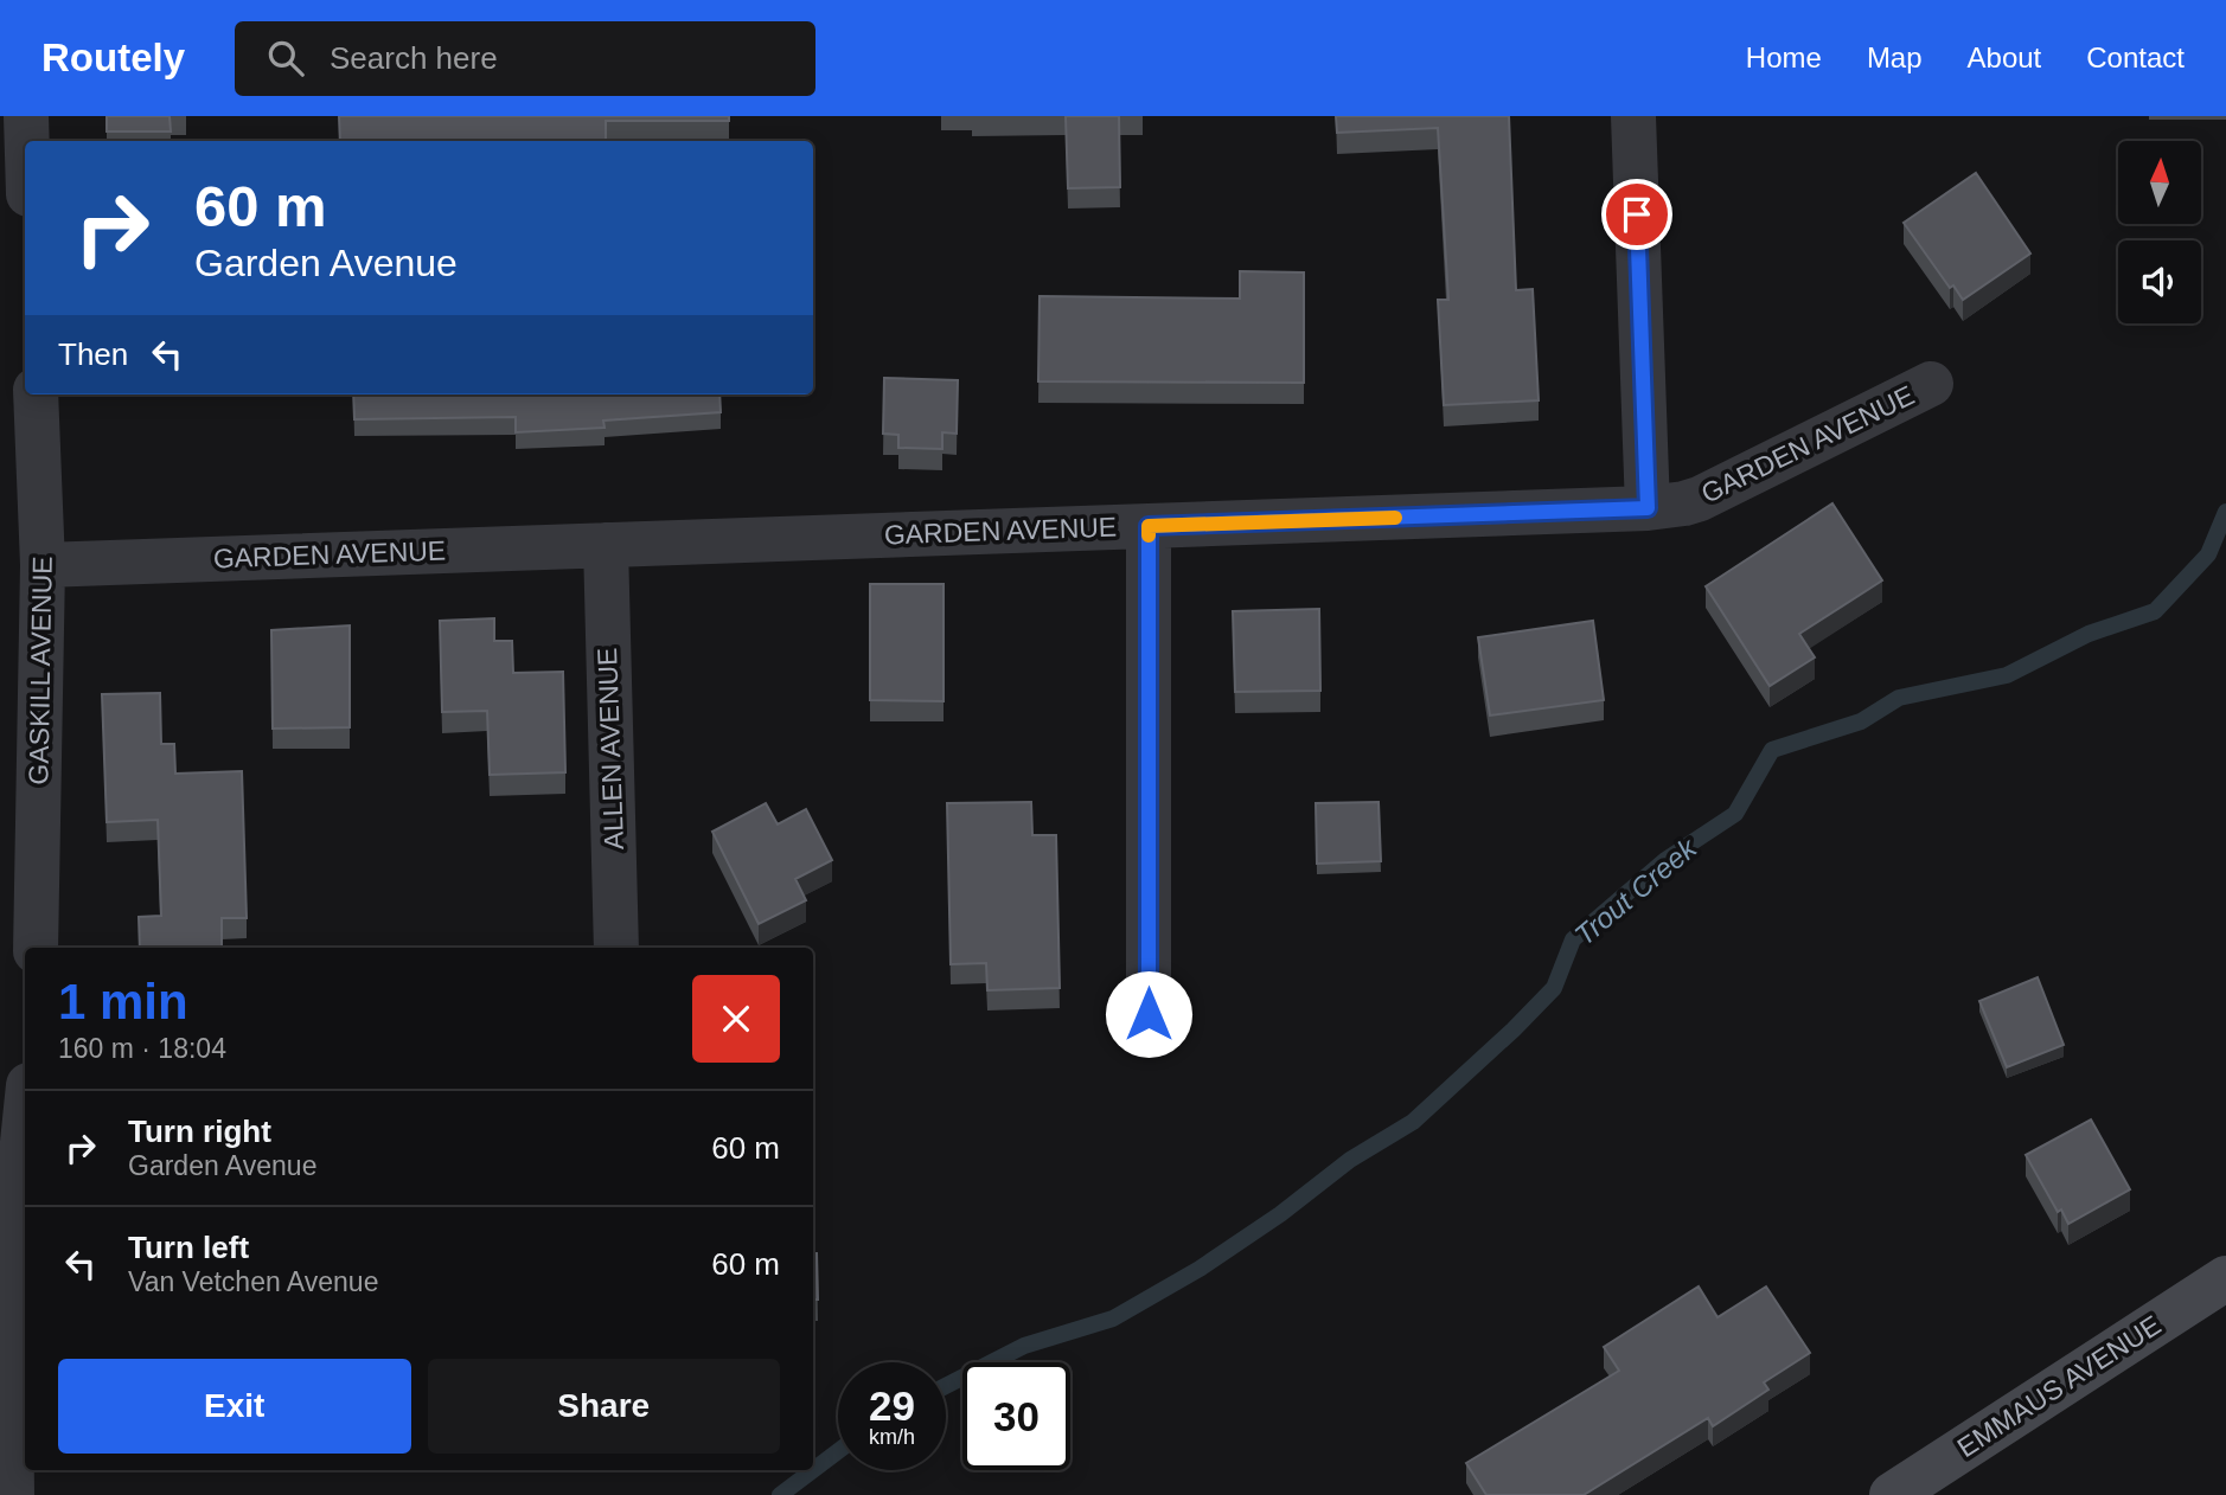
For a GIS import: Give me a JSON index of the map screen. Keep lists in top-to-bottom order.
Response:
{
  "streets": {
    "main road": ["EMMAUS AVENUE"],
    "street": ["GARDEN AVENUE", "GASKILL AVENUE", "ALLEN AVENUE"]
  },
  "crossings": [
    ["GARDEN AVENUE", "GASKILL AVENUE"],
    ["GARDEN AVENUE", "ALLEN AVENUE"]
  ],
  "water": ["Trout Creek"],
  "north": "top",
  "page": {
    "header": "Routely",
    "search": "Search here",
    "nav": [
      "Home",
      "Map",
      "About",
      "Contact"
    ],
    "turn": ["60 m", "Garden Avenue"],
    "then": "Then",
    "heading": ["1 min", "160 m · 18:04"],
    "list": [
      {
        "name": "Turn right",
        "note": "Garden Avenue",
        "value": "60 m"
      },
      {
        "name": "Turn left",
        "note": "Van Vetchen Avenue",
        "value": "60 m"
      }
    ],
    "buttons": ["Exit", "Share"],
    "speed": "29 km/h",
    "limit": "30"
  }
}
